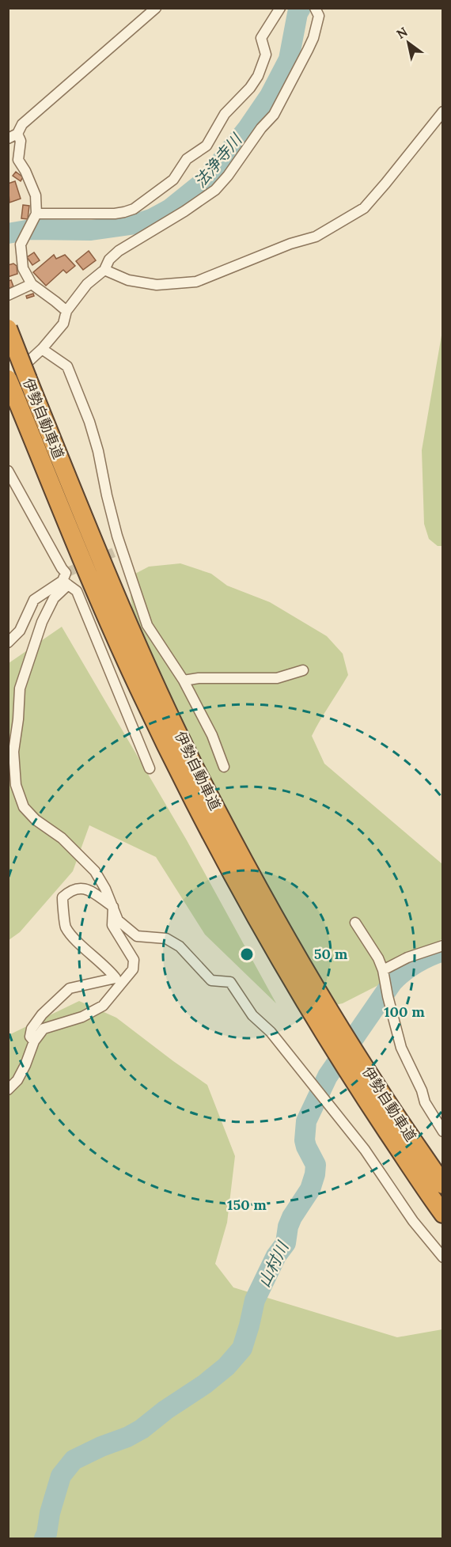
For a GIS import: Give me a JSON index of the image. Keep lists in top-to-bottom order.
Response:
{
  "streets": {
    "highway": ["伊勢自動車道"]
  },
  "water": ["法浄寺川", "山村川"],
  "north": "top left",
  "rings": ["50 m", "100 m", "150 m"]
}
